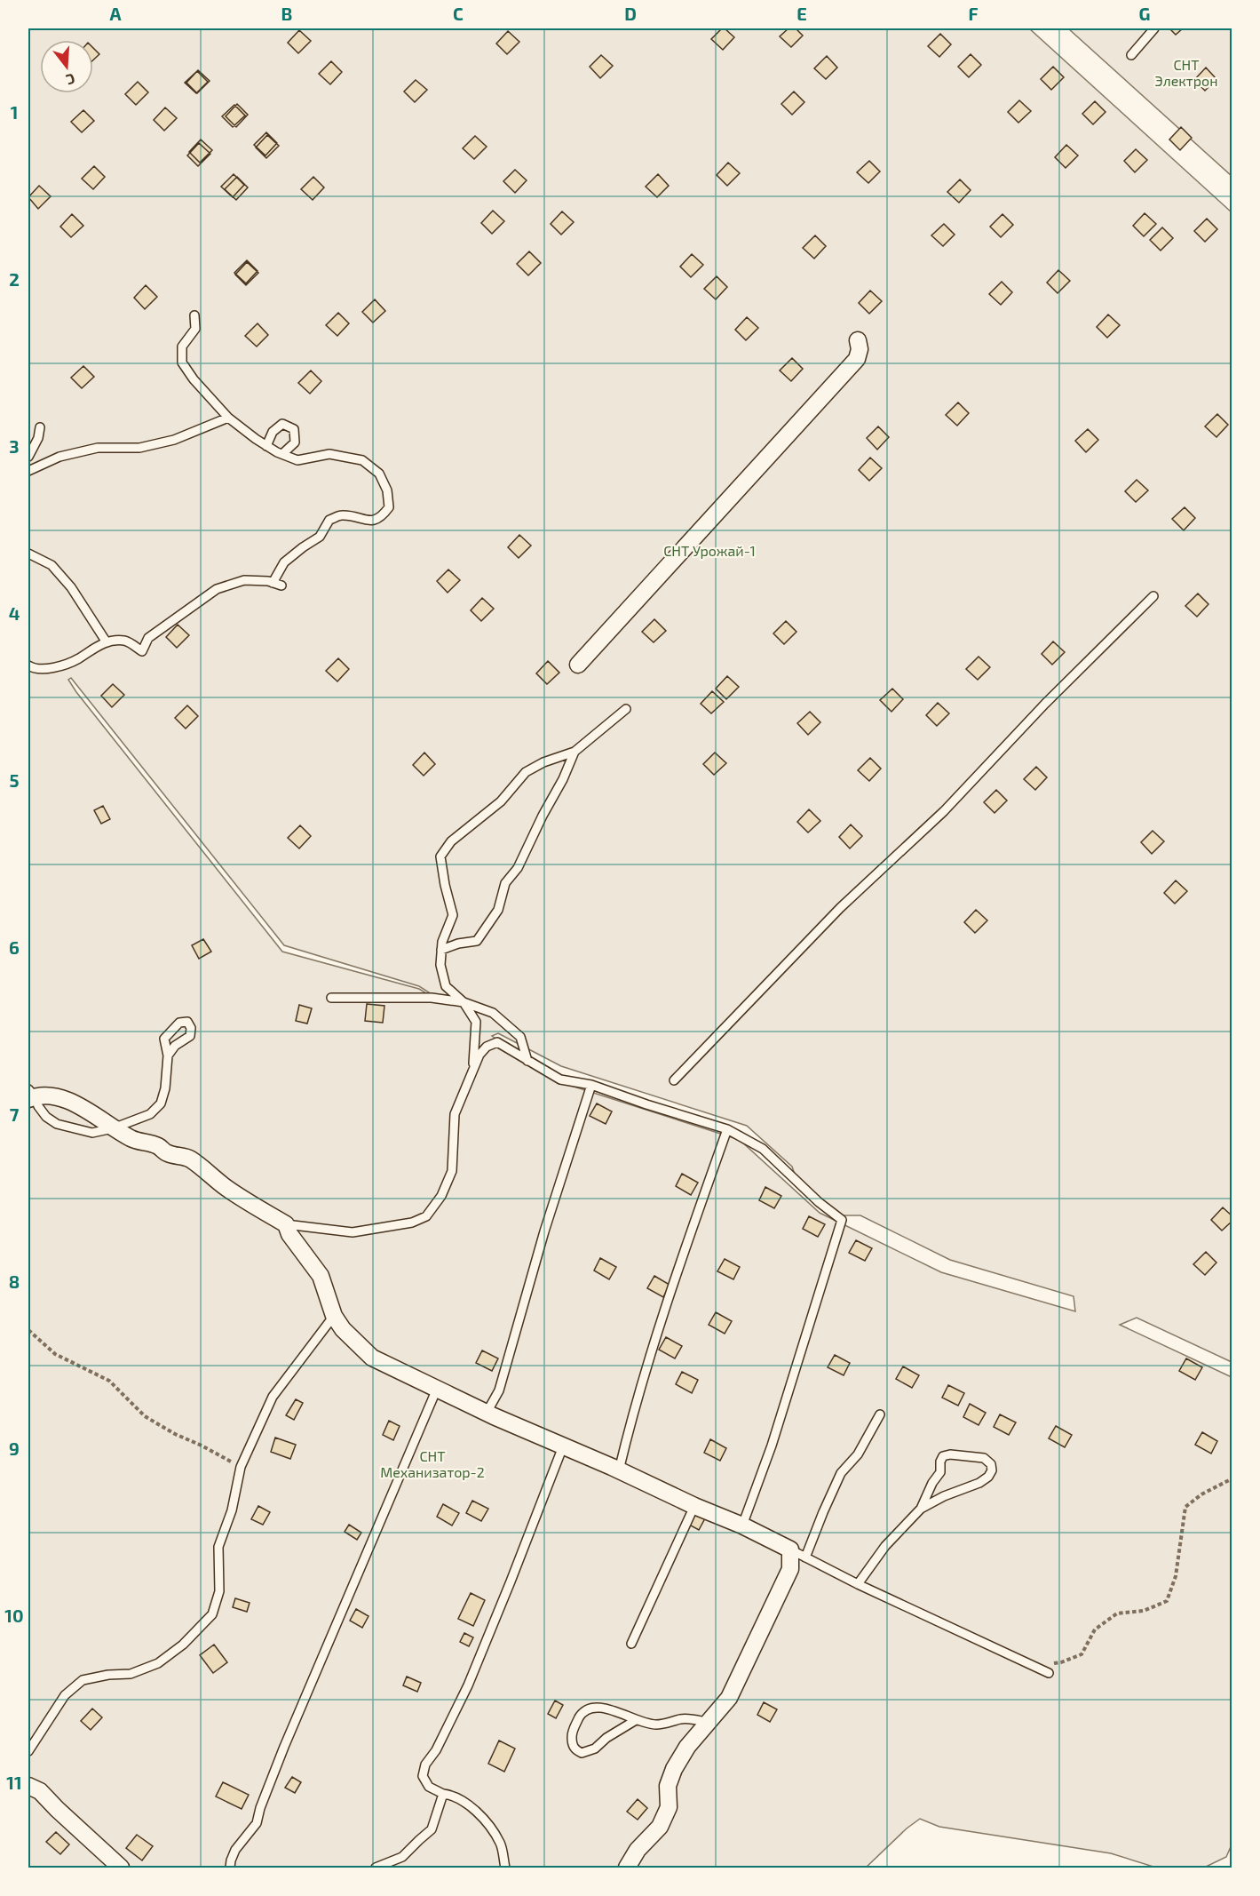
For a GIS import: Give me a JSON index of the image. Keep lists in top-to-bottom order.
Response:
{
  "parks": ["СНТ Электрон", "СНТ Урожай-1", "СНТ Механизатор-2"],
  "north": "bottom",
  "grid": {
    "columns": [
      "A",
      "B",
      "C",
      "D",
      "E",
      "F",
      "G"
    ],
    "rows": [
      "1",
      "2",
      "3",
      "4",
      "5",
      "6",
      "7",
      "8",
      "9",
      "10",
      "11"
    ]
  }
}
